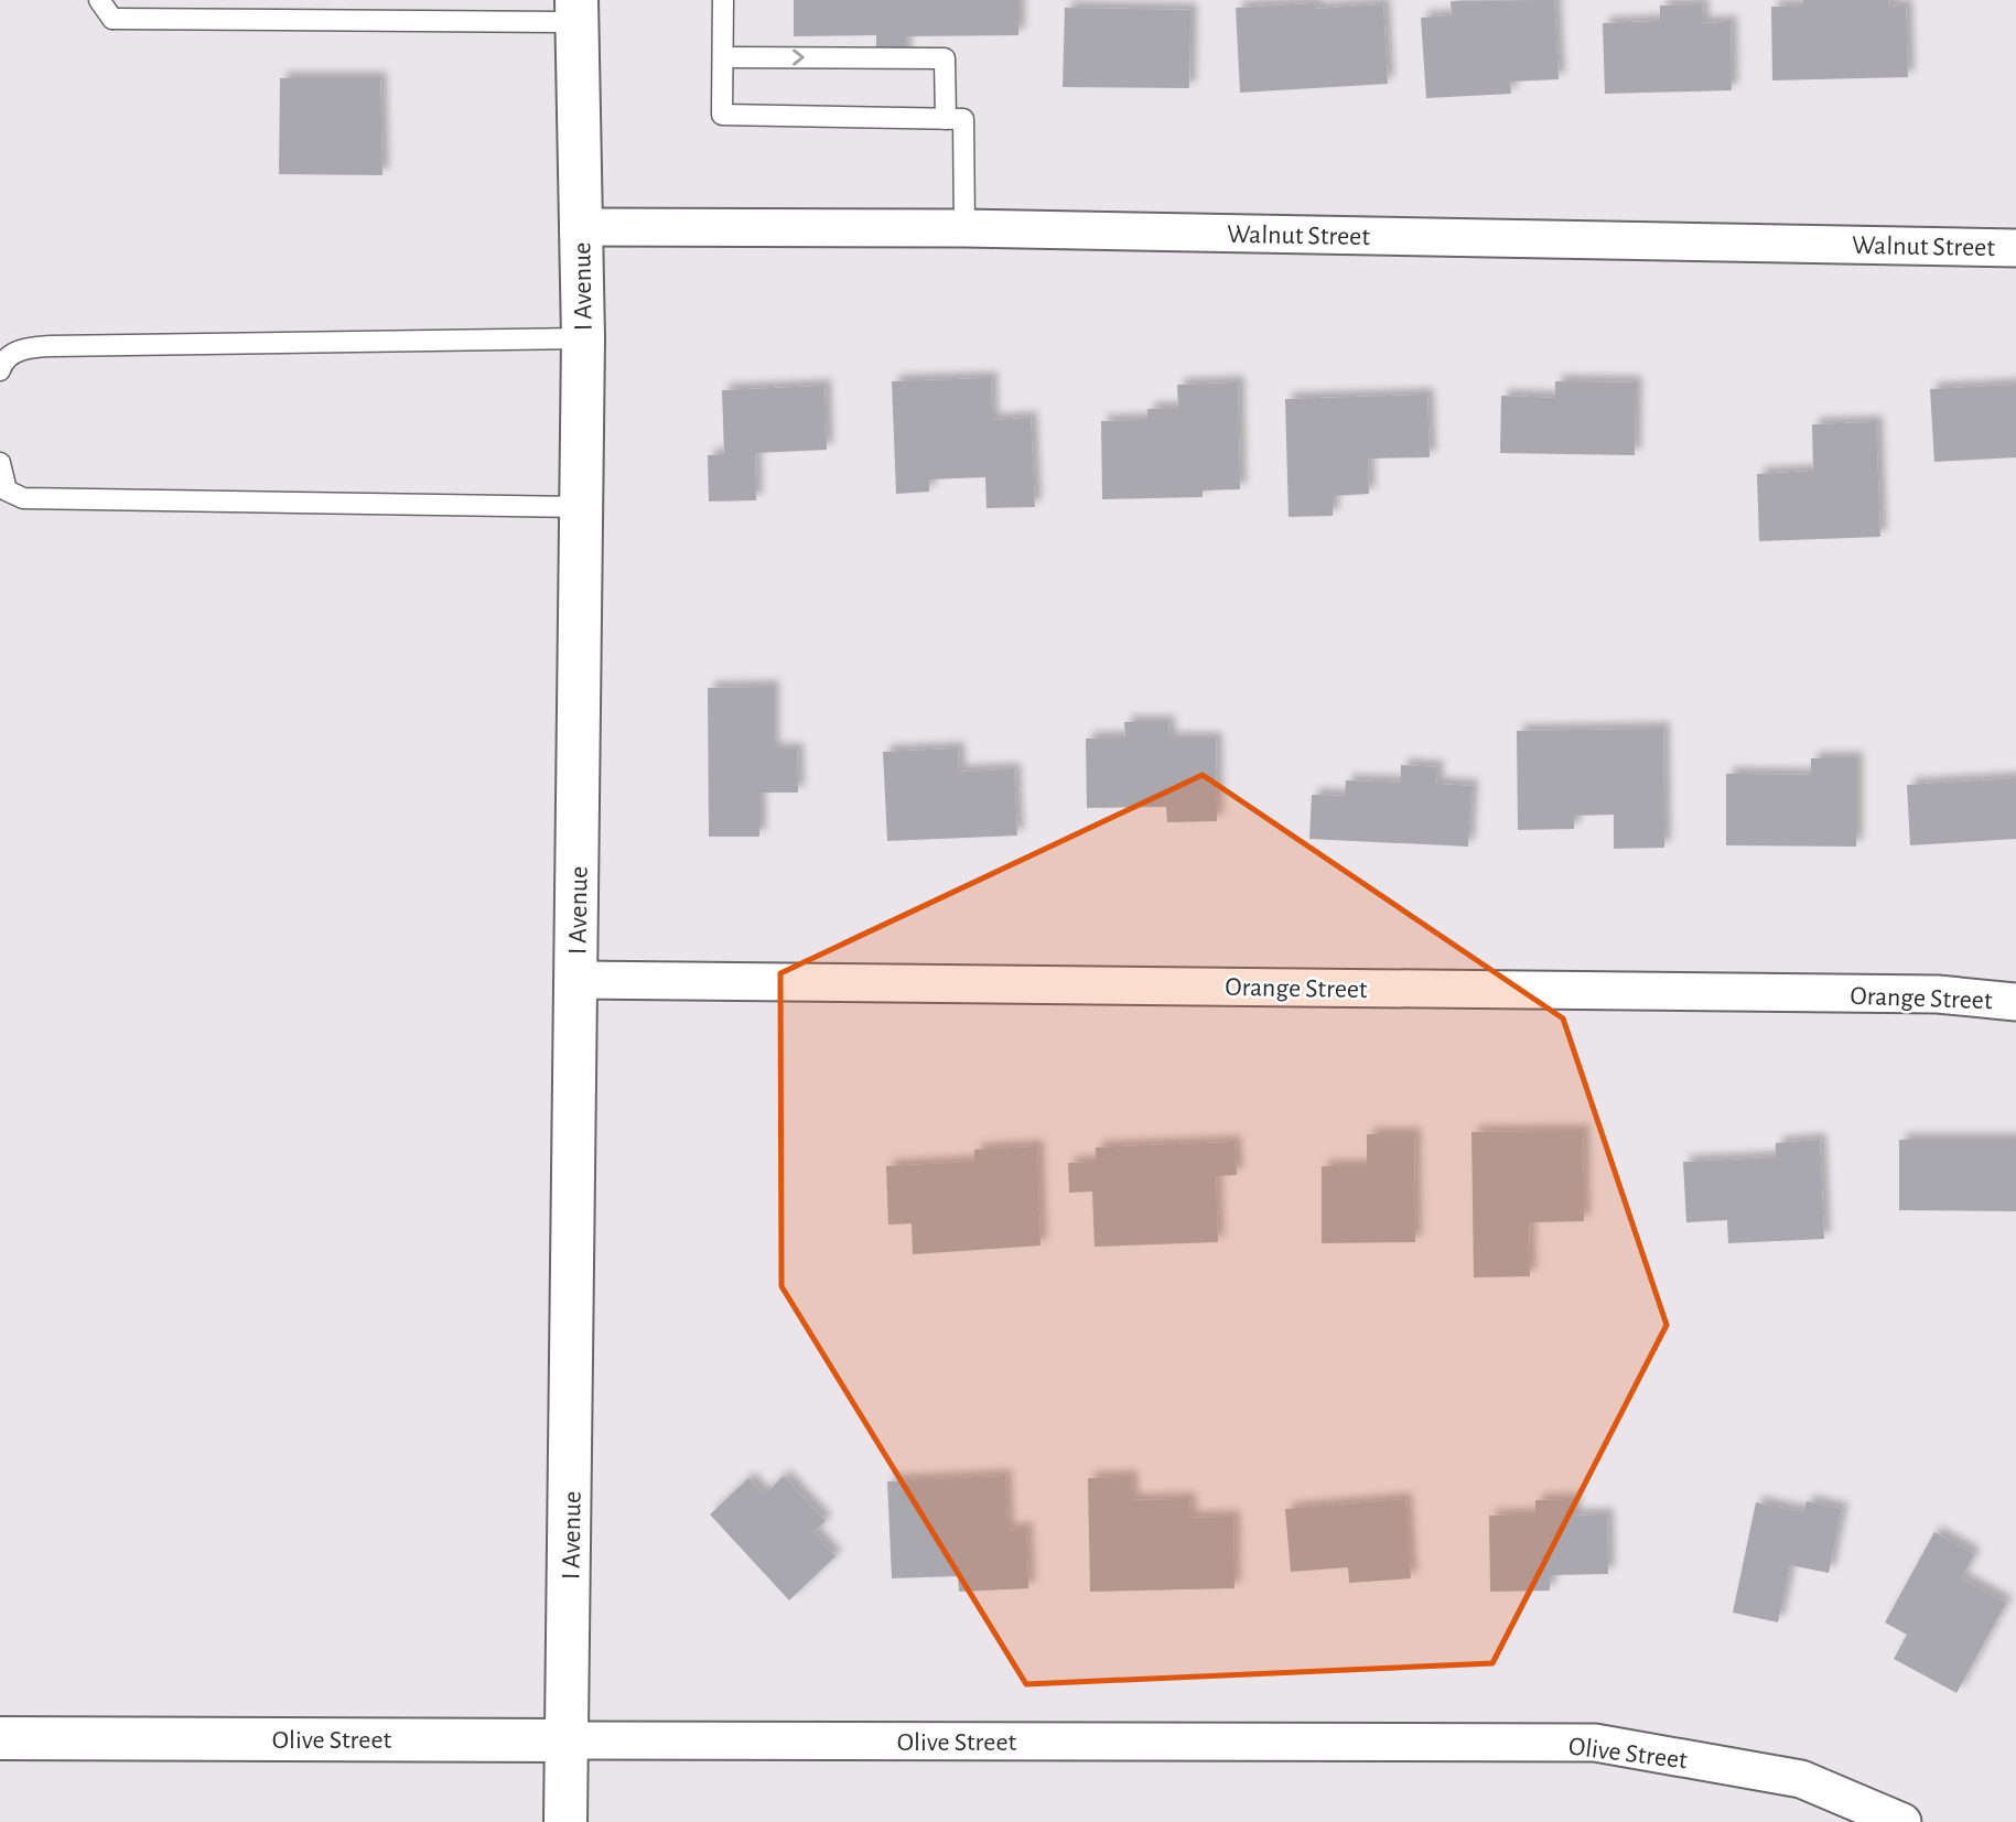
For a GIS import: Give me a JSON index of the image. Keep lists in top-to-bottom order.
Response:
{
  "streets": {
    "main road": ["I Avenue", "Olive Street"],
    "street": ["Walnut Street", "Orange Street"]
  },
  "crossings": [
    ["Walnut Street", "I Avenue"],
    ["I Avenue", "Orange Street"],
    ["I Avenue", "Olive Street"]
  ]
}
